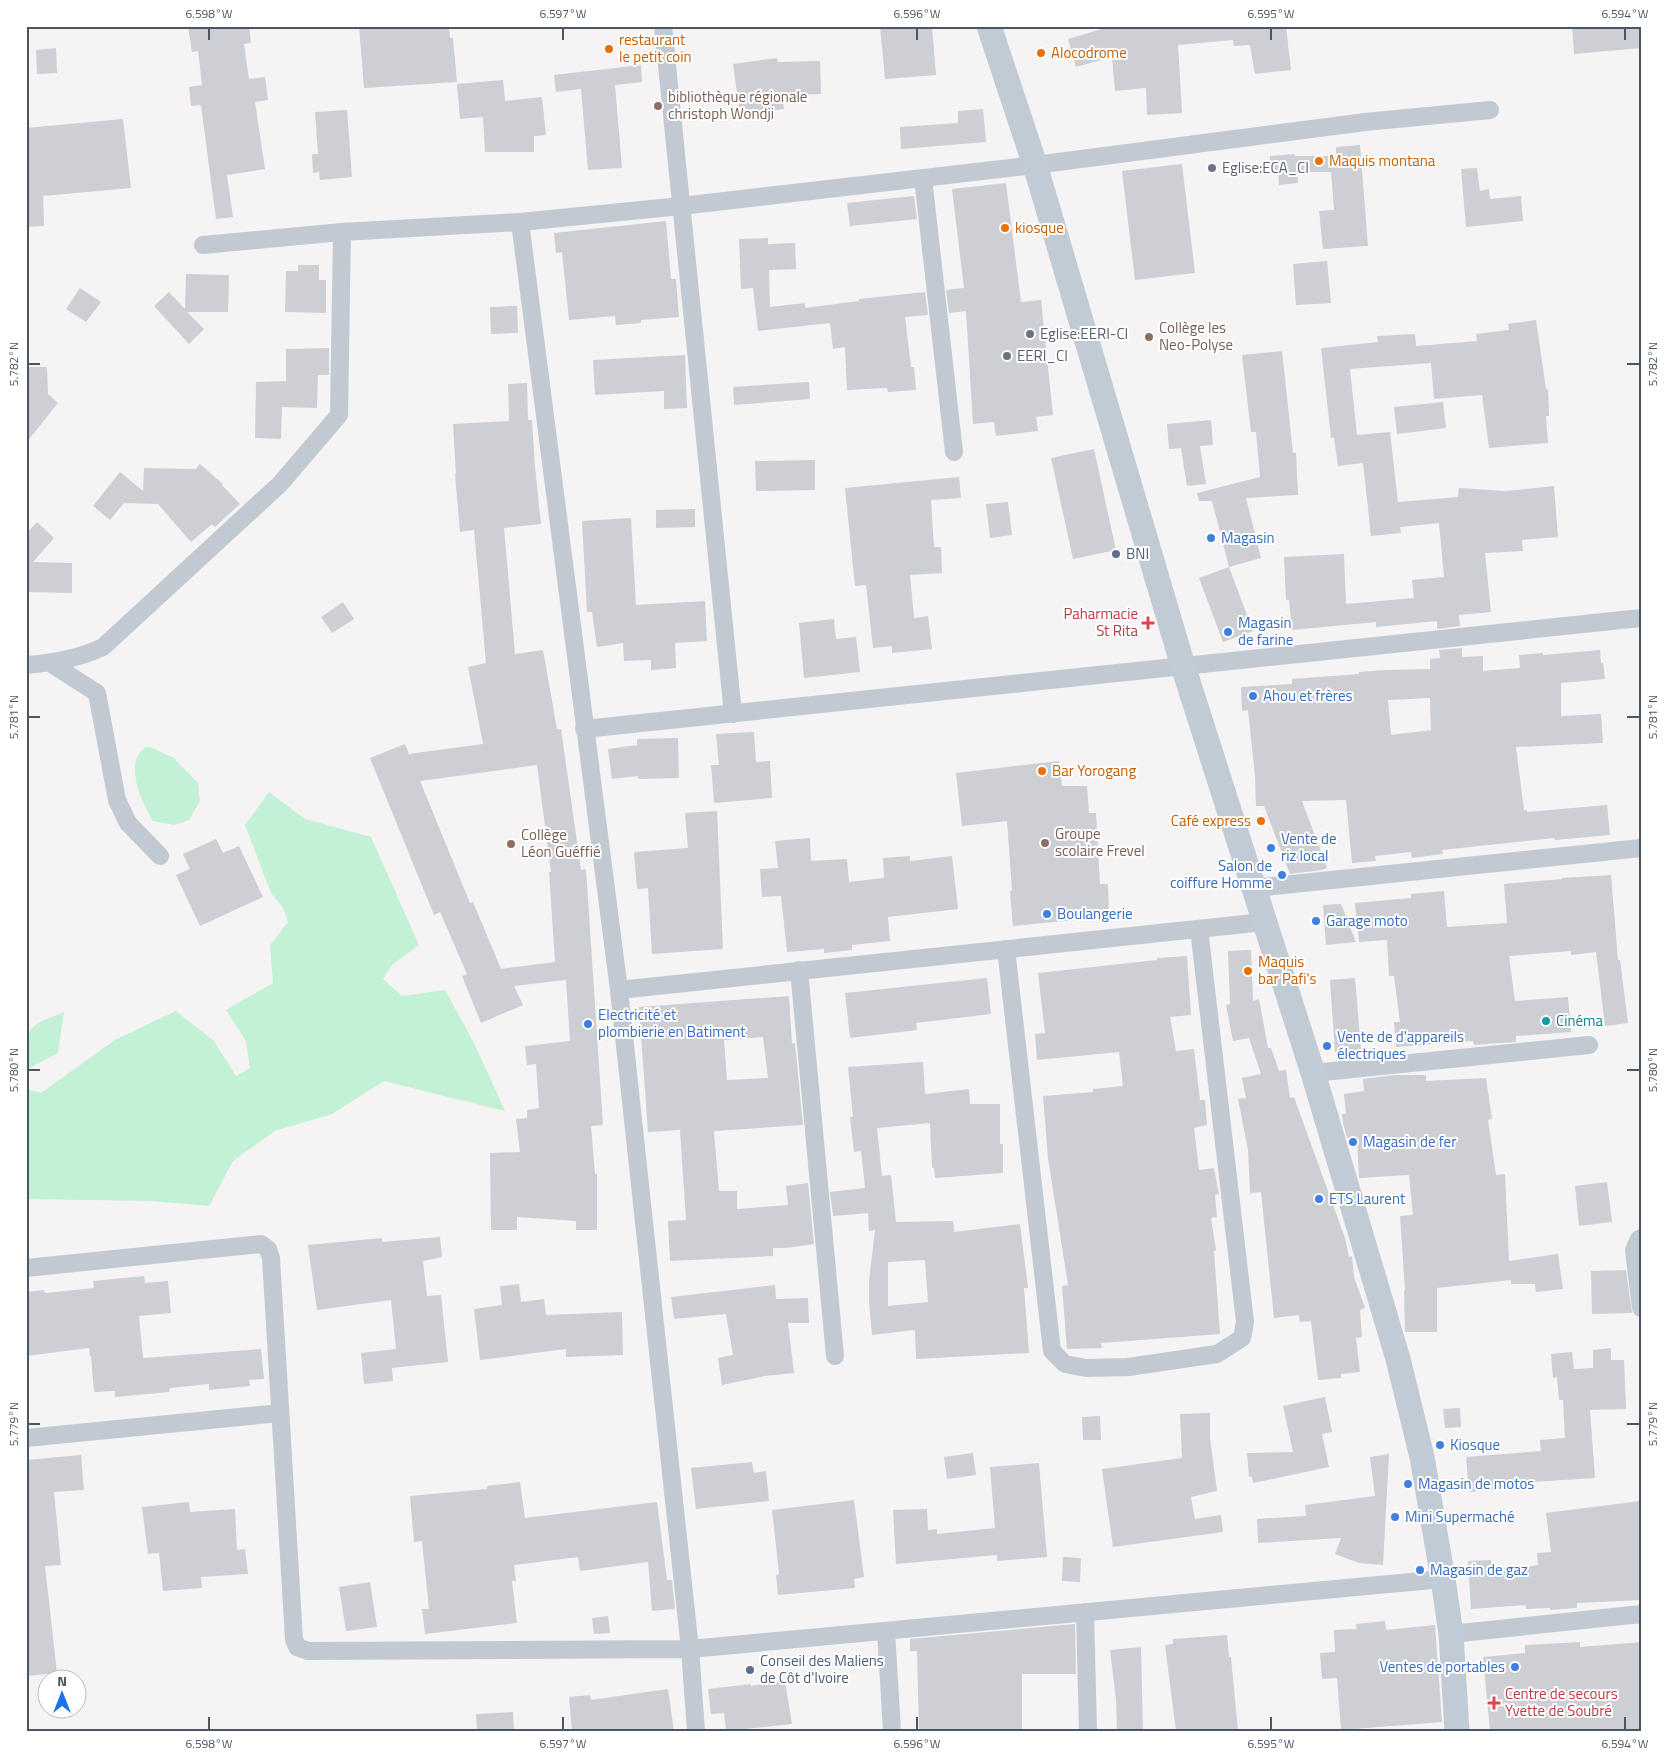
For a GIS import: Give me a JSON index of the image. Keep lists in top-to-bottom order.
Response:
{
  "places": {
    "other": [
      "restaurant le petit coin",
      "Alocodrome",
      "bibliothèque régionale christoph Wondji",
      "Maquis montana",
      "Eglise:ECA_CI",
      "kiosque",
      "Eglise:EERI-CI",
      "Collège les Neo-Polyse",
      "EERI_CI",
      "Magasin",
      "BNI",
      "Magasin de farine",
      "Ahou et frères",
      "Bar Yorogang",
      "Café express",
      "Groupe scolaire Frevel",
      "Collège Léon Guéffié",
      "Vente de riz local",
      "Salon de coiffure Homme",
      "Boulangerie",
      "Garage moto",
      "Maquis bar Pafi's",
      "Cinéma",
      "Electricité et plombierie en Batiment",
      "Vente de d'appareils électriques",
      "Magasin de fer",
      "ETS Laurent",
      "Kiosque",
      "Magasin de motos",
      "Mini Supermaché",
      "Magasin de gaz",
      "Ventes de portables",
      "Conseil des Maliens de Côt d'Ivoire"
    ],
    "health": ["Paharmacie St Rita", "Centre de secours Yvette de Soubré"]
  },
  "north": "top",
  "coordinates": [
    "6.598°W",
    "6.597°W",
    "6.596°W",
    "6.595°W",
    "6.594°W",
    "5.782°N",
    "5.781°N",
    "5.780°N",
    "5.779°N"
  ]
}
